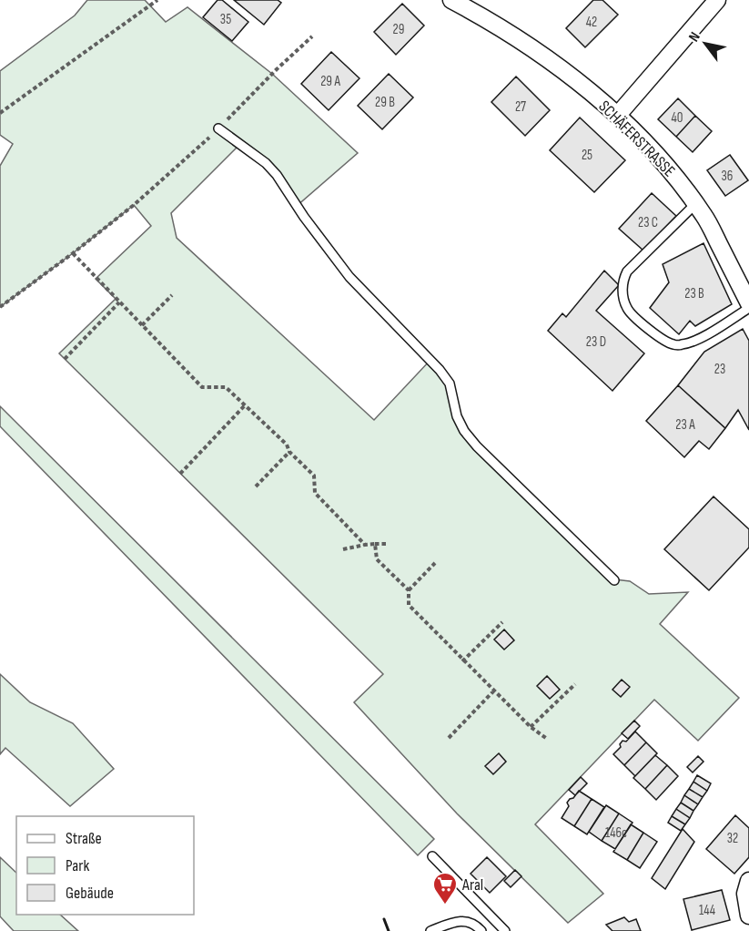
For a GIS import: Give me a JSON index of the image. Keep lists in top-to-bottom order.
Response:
{
  "streets": {
    "street": ["SCHÄFERSTRASSE"]
  },
  "places": {
    "supermarket": ["Aral"]
  },
  "house_numbers": [
    "35",
    "42",
    "29",
    "29 A",
    "29 B",
    "27",
    "40",
    "25",
    "36",
    "23 C",
    "23 B",
    "23 D",
    "23",
    "23 A",
    "146c",
    "32",
    "144"
  ],
  "legend": ["Straße", "Park", "Gebäude"],
  "north": "top left"
}
